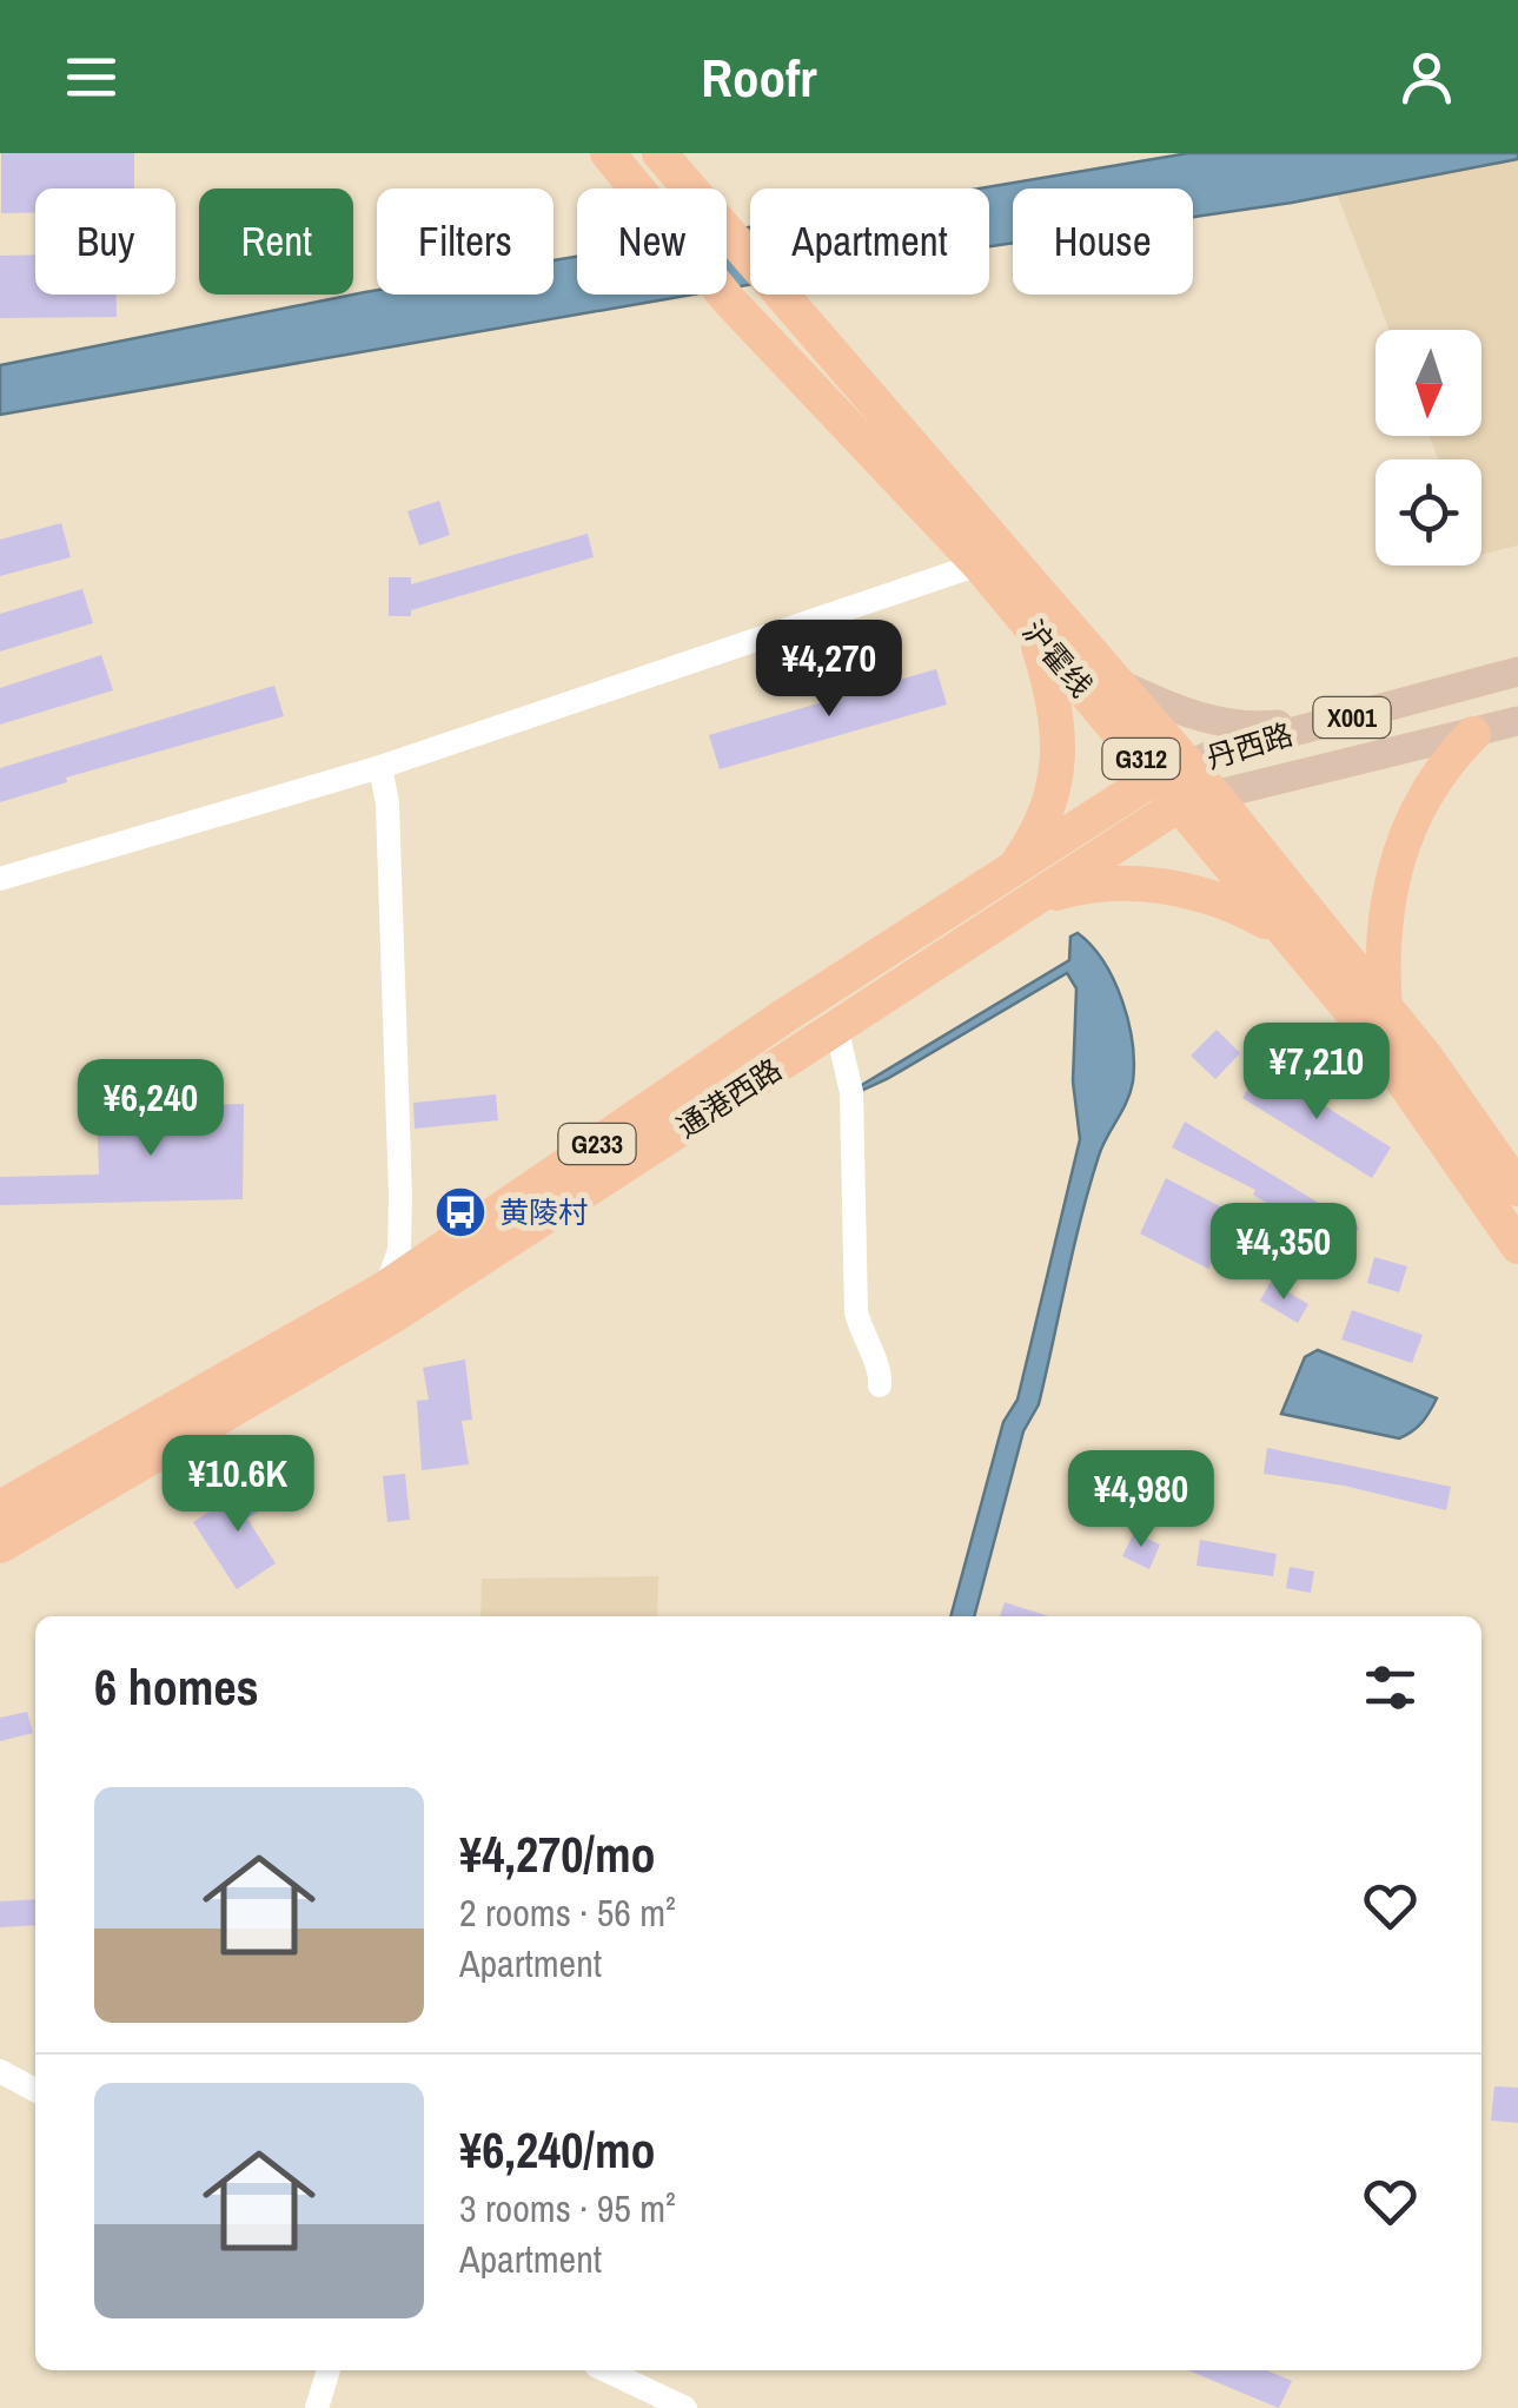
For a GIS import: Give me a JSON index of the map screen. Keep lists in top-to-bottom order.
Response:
{
  "streets": {
    "highway": [
      "沪霍线",
      "G312",
      "通港西路",
      "G233"
    ],
    "main road": ["X001", "丹西路"]
  },
  "crossings": [
    ["沪霍线", "丹西路"],
    ["沪霍线", "通港西路"],
    ["丹西路", "G312"],
    ["丹西路", "通港西路"],
    ["G312", "通港西路"]
  ],
  "places": {
    "bus stop": ["黄陵村"]
  },
  "north": "bottom",
  "page": {
    "header": "Roofr",
    "chip": [
      "Buy",
      "Rent",
      "Filters",
      "New",
      "Apartment",
      "House"
    ],
    "price": [
      "¥4,270",
      "¥7,210",
      "¥6,240",
      "¥4,350",
      "¥10.6K",
      "¥4,980"
    ],
    "heading": "6 homes",
    "list": [
      {
        "name": "¥4,270/mo",
        "note": "2 rooms · 56 m² · Apartment"
      },
      {
        "name": "¥6,240/mo",
        "note": "3 rooms · 95 m² · Apartment"
      }
    ]
  }
}
